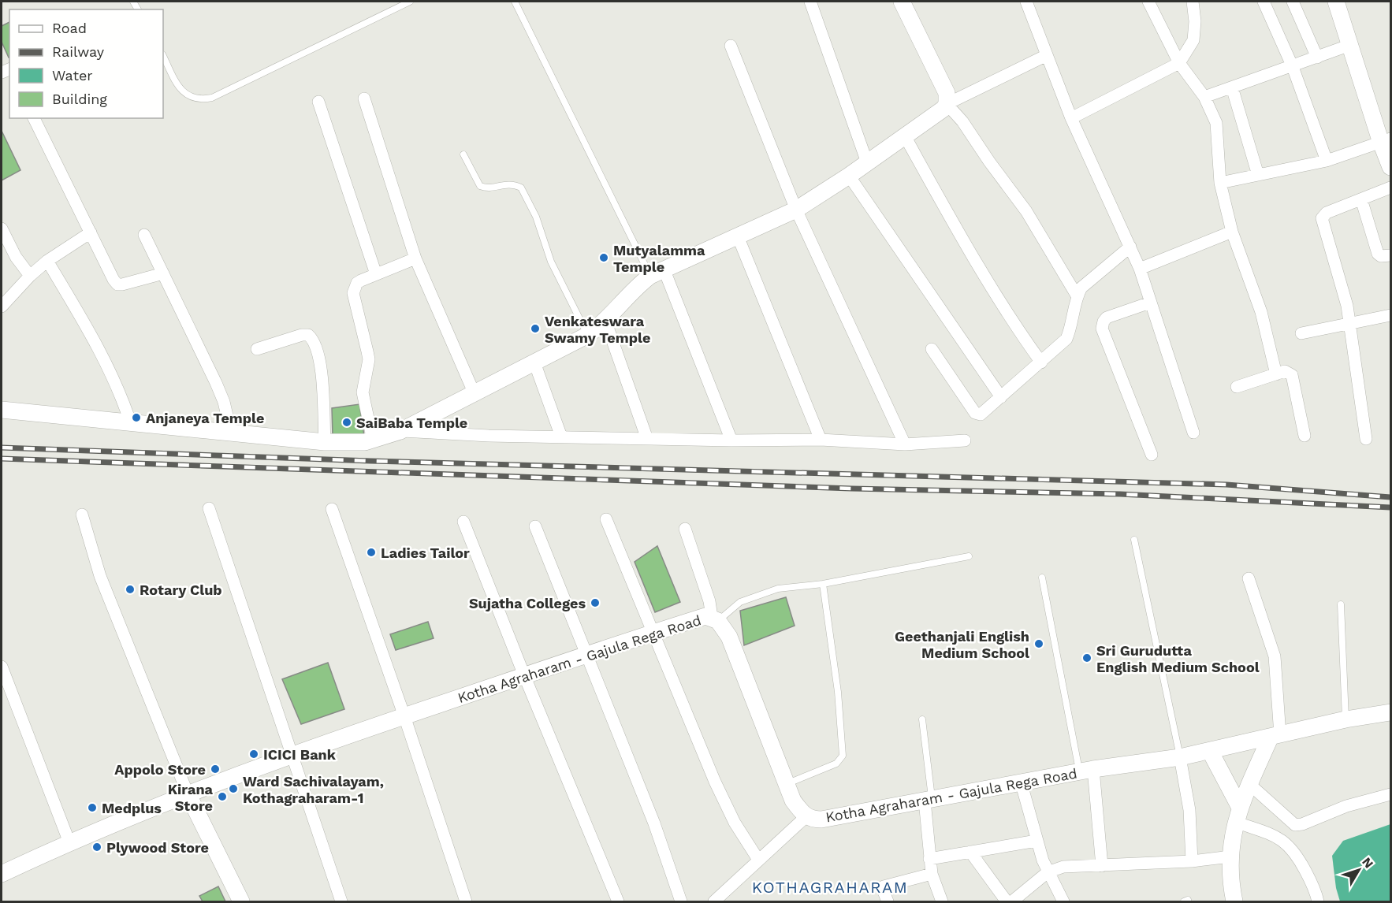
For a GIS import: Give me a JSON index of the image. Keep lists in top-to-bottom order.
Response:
{
  "streets": {
    "main road": ["Kotha Agraharam - Gajula Rega Road"]
  },
  "districts": ["KOTHAGRAHARAM"],
  "places": [
    "Mutyalamma Temple",
    "Venkateswara Swamy Temple",
    "Anjaneya Temple",
    "SaiBaba Temple",
    "Ladies Tailor",
    "Rotary Club",
    "Sujatha Colleges",
    "Geethanjali English Medium School",
    "Sri Gurudutta English Medium School",
    "ICICI Bank",
    "Appolo Store",
    "Ward Sachivalayam, Kothagraharam-1",
    "Kirana Store",
    "Medplus",
    "Plywood Store"
  ],
  "legend": [
    "Road",
    "Railway",
    "Water",
    "Building"
  ],
  "north": "top right"
}
